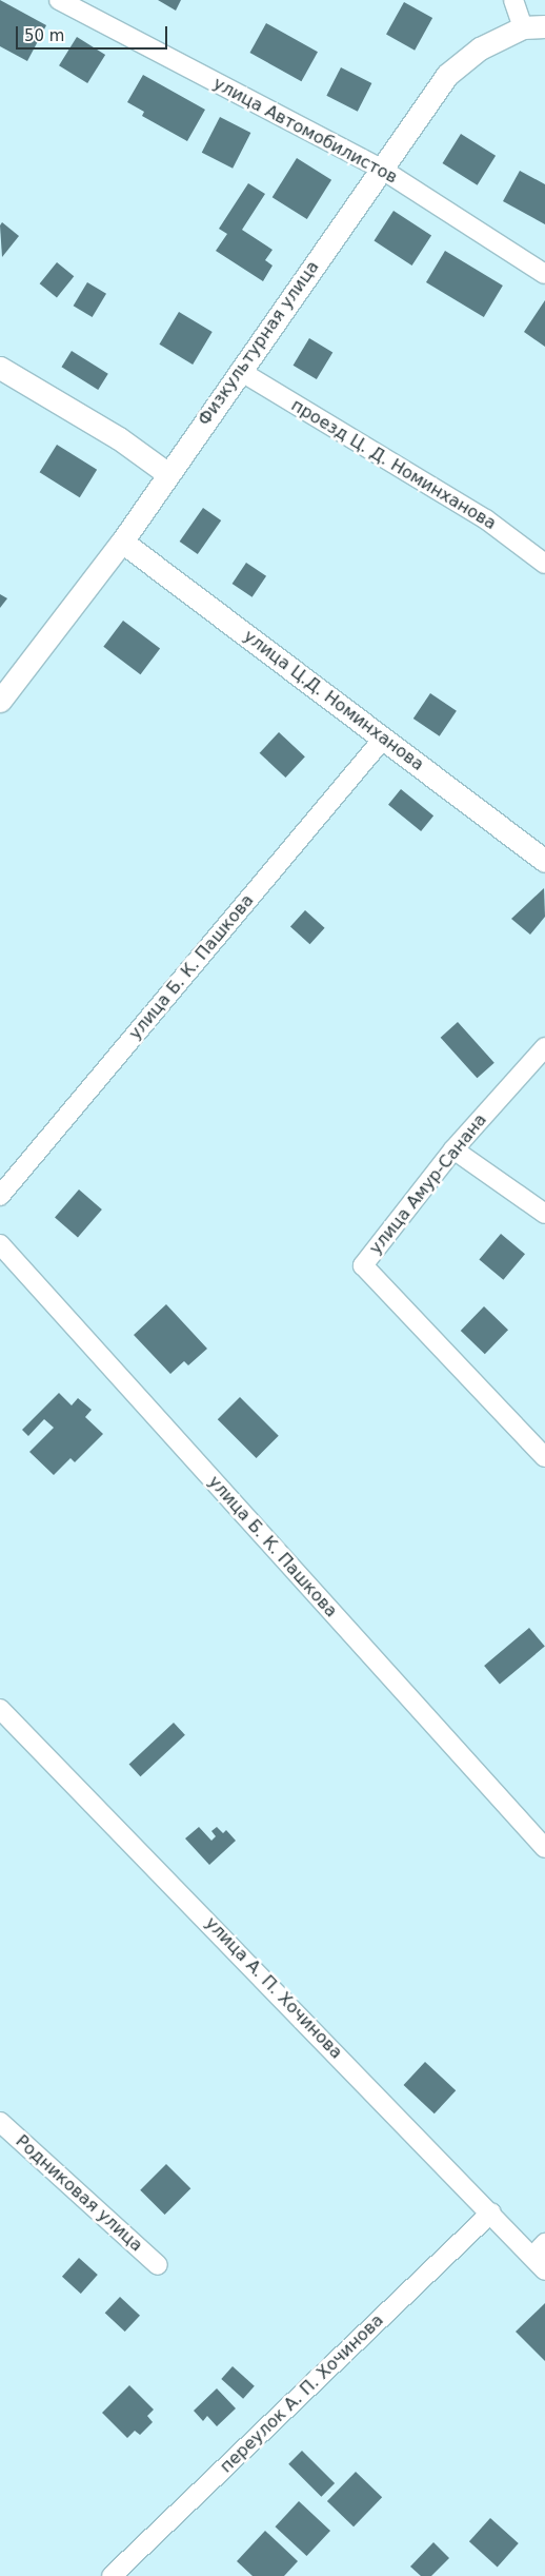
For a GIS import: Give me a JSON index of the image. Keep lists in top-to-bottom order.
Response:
{
  "streets": {
    "street": [
      "улица Автомобилистов",
      "Физкультурная улица",
      "проезд Ц. Д. Номинханова",
      "улица Ц.Д. Номинханова",
      "улица Б. К. Пашкова",
      "улица Амур-Санана",
      "улица А. П. Хочинова",
      "Родниковая улица",
      "переулок А. П. Хочинова"
    ]
  },
  "crossings": [
    ["улица Автомобилистов", "Физкультурная улица"],
    ["Физкультурная улица", "проезд Ц. Д. Номинханова"],
    ["Физкультурная улица", "улица Ц.Д. Номинханова"],
    ["улица Ц.Д. Номинханова", "улица Б. К. Пашкова"],
    ["улица А. П. Хочинова", "переулок А. П. Хочинова"]
  ],
  "scale_bar": "50 m"
}
